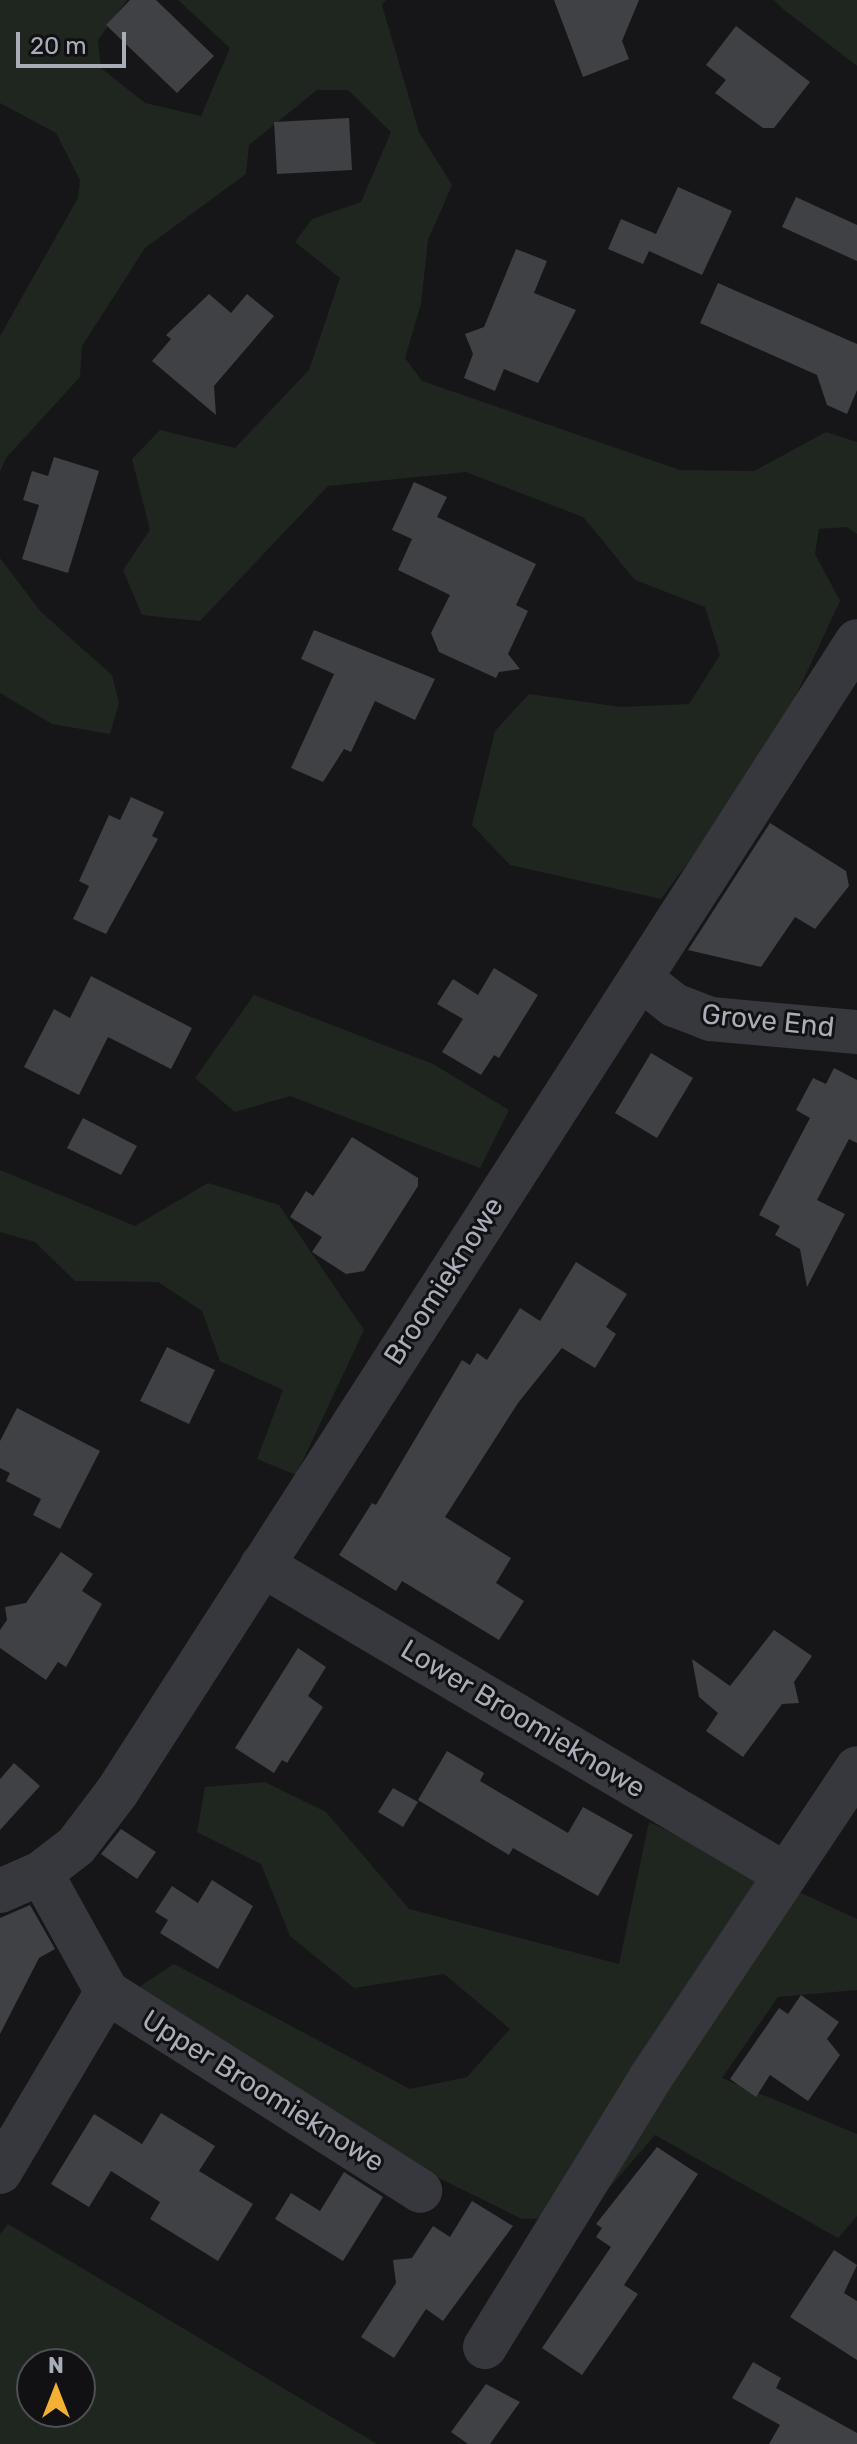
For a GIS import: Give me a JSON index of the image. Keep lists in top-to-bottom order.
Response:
{
  "streets": {
    "street": [
      "Grove End",
      "Broomieknowe",
      "Lower Broomieknowe",
      "Upper Broomieknowe"
    ]
  },
  "crossings": [
    ["Grove End", "Broomieknowe"],
    ["Broomieknowe", "Lower Broomieknowe"],
    ["Broomieknowe", "Upper Broomieknowe"]
  ],
  "scale_bar": "20 m",
  "north": "top"
}
